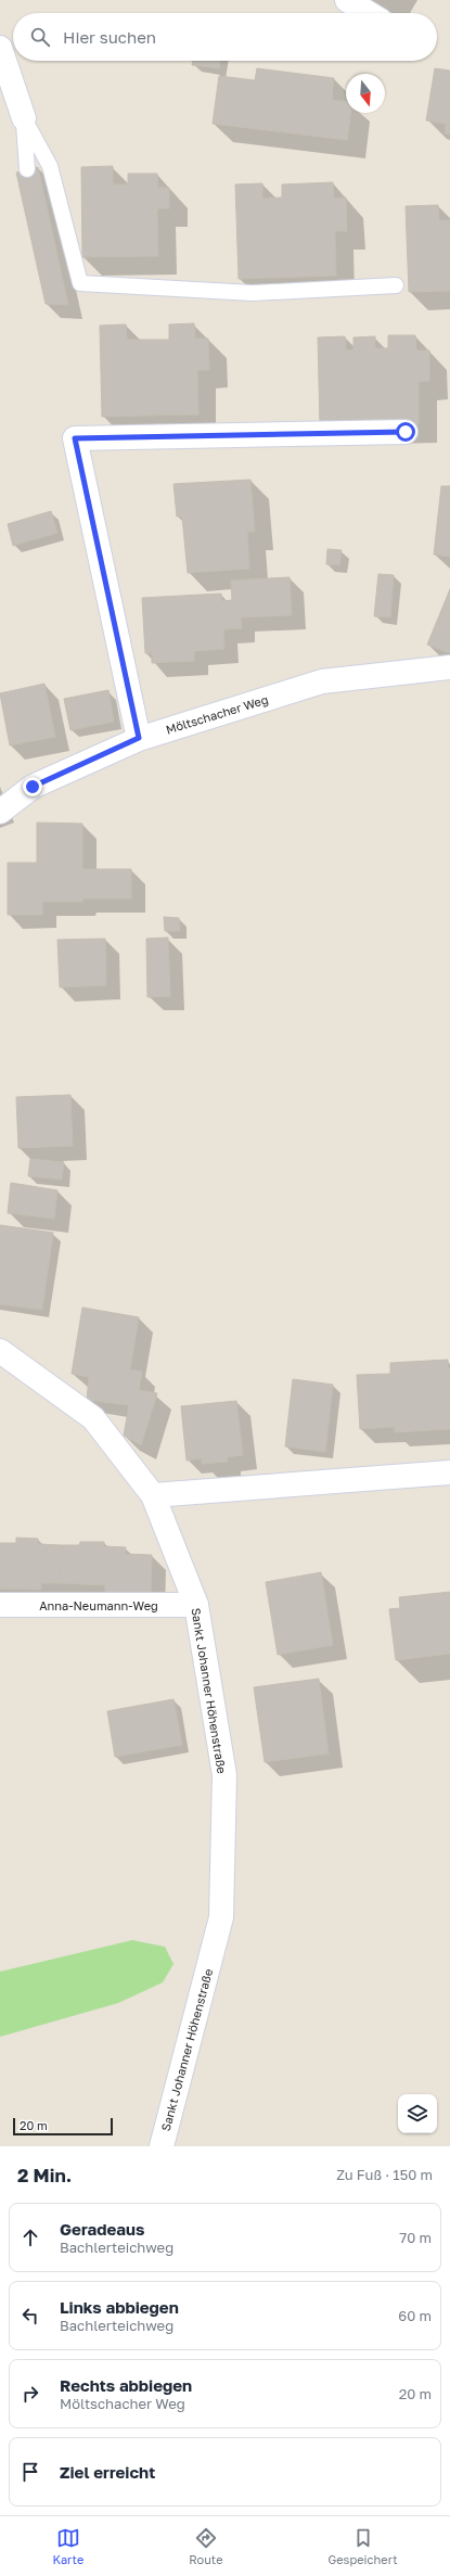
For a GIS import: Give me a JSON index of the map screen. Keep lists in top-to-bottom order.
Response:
{
  "streets": {
    "street": ["Möltschacher Weg", "Anna-Neumann-Weg", "Sankt Johanner Höhenstraße"]
  },
  "crossings": [
    ["Anna-Neumann-Weg", "Sankt Johanner Höhenstraße"]
  ],
  "scale_bar": "20 m",
  "north": "bottom",
  "page": {
    "search": "Hier suchen",
    "scale": "20 m",
    "heading": ["2 Min.", "Zu Fuß · 150 m"],
    "list": [
      ["Geradeaus", "Bachlerteichweg", "70 m"],
      ["Links abbiegen", "Bachlerteichweg", "60 m"],
      ["Rechts abbiegen", "Möltschacher Weg", "20 m"],
      "Ziel erreicht"
    ],
    "nav": ["Karte", "Route", "Gespeichert"]
  }
}
